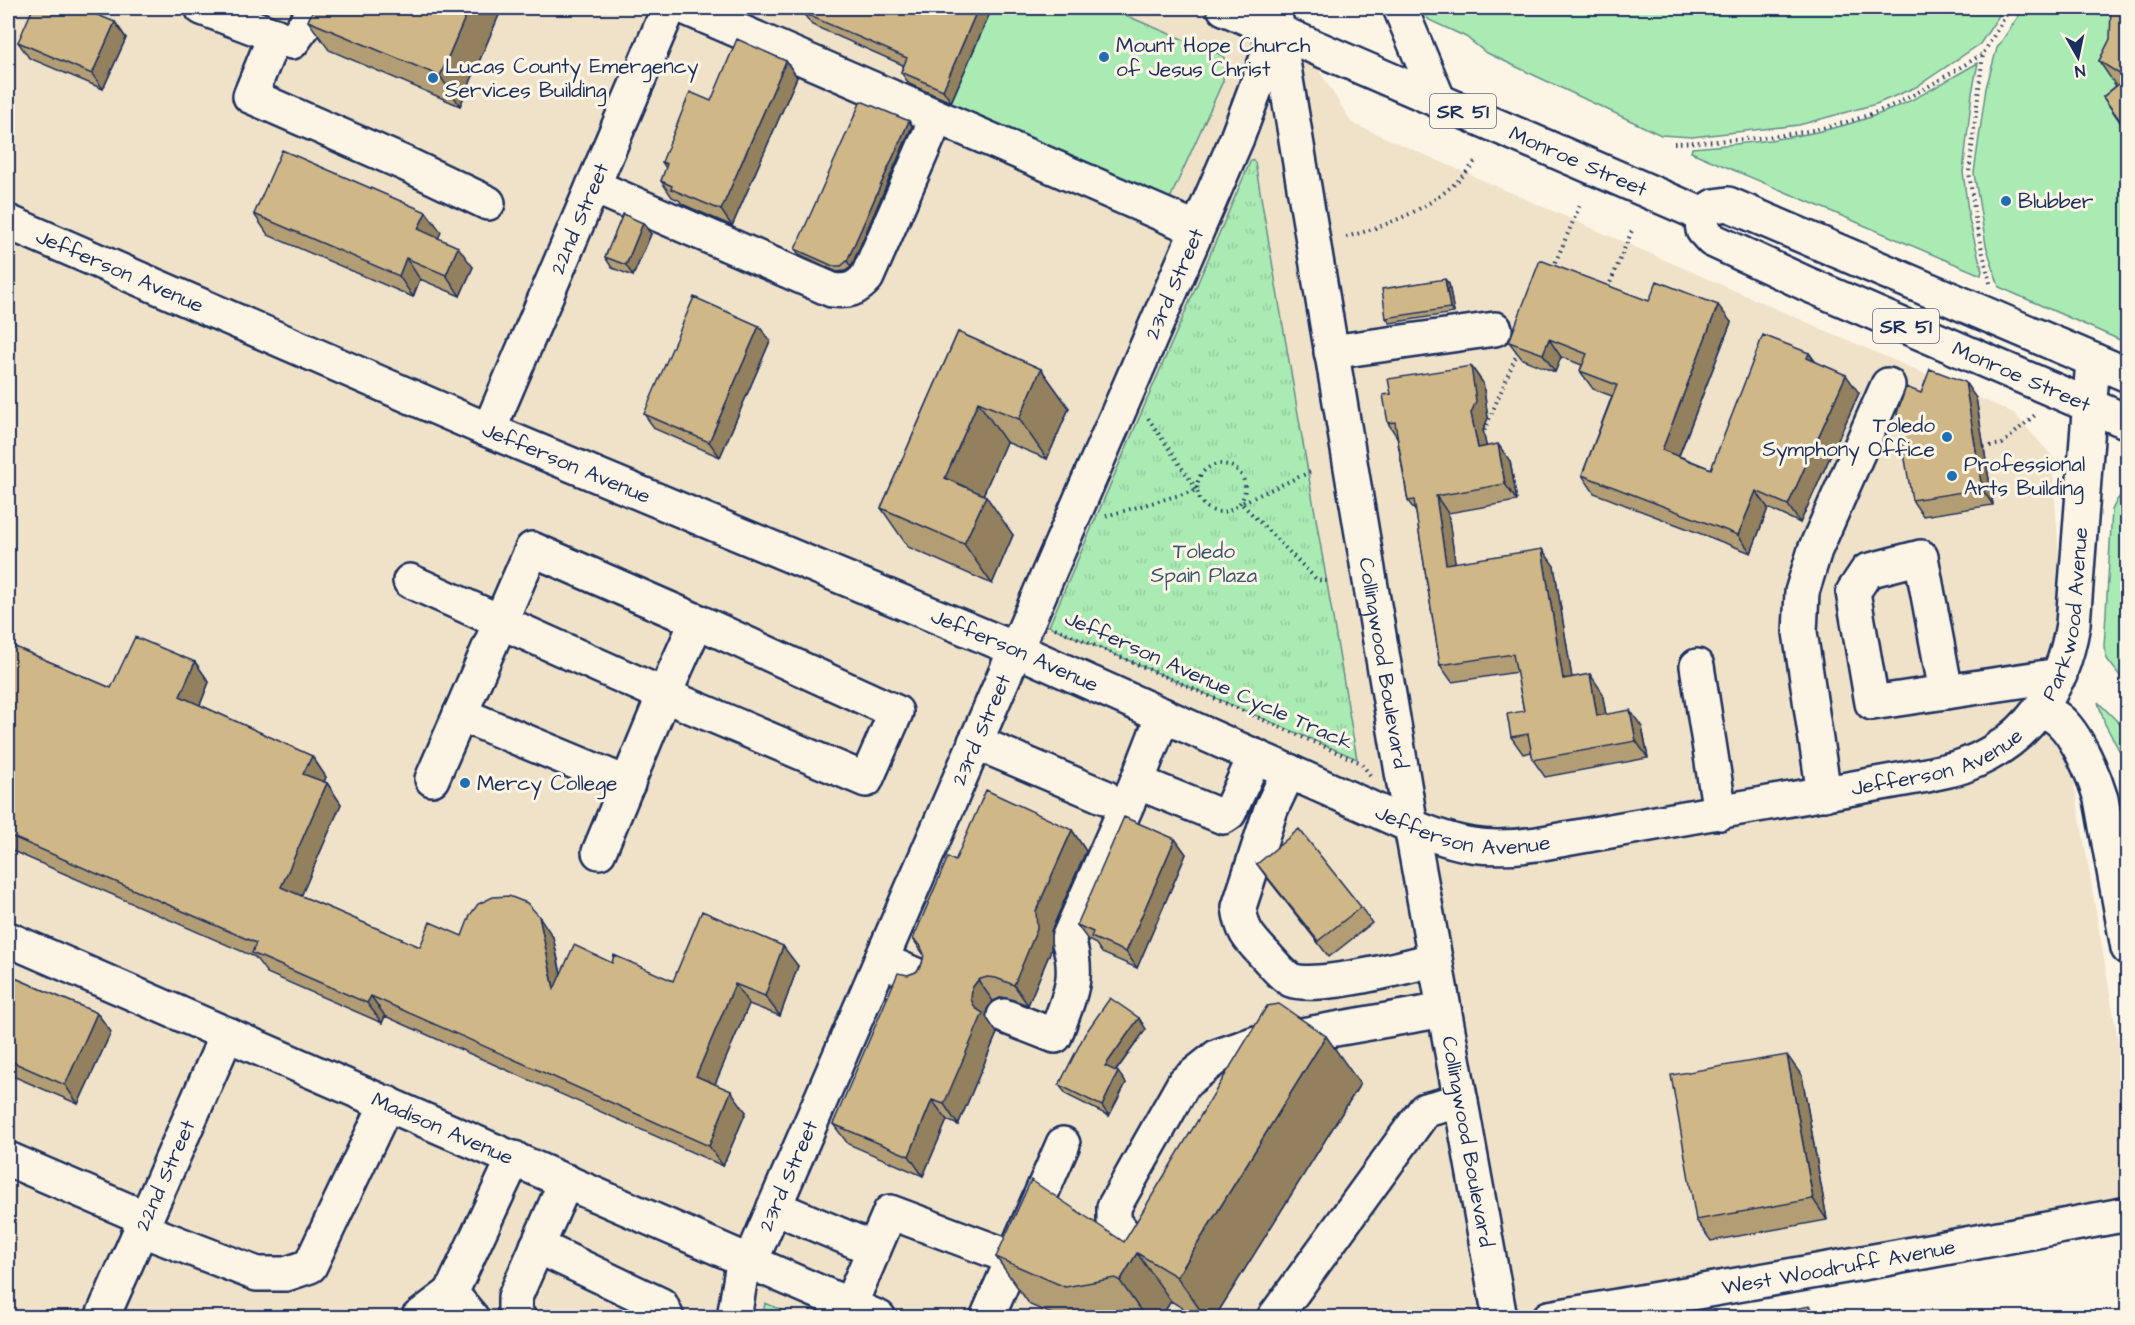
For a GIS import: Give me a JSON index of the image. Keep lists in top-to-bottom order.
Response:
{
  "streets": {
    "street": [
      "SR 51",
      "Monroe Street",
      "22nd Street",
      "Jefferson Avenue",
      "23rd Street",
      "Parkwood Avenue",
      "Collingwood Boulevard",
      "Madison Avenue",
      "West Woodruff Avenue"
    ],
    "path": ["Jefferson Avenue Cycle Track"]
  },
  "crossings": [
    ["Monroe Street", "23rd Street"],
    ["Monroe Street", "Parkwood Avenue"],
    ["Monroe Street", "Collingwood Boulevard"],
    ["22nd Street", "Jefferson Avenue"],
    ["22nd Street", "Madison Avenue"],
    ["Jefferson Avenue", "23rd Street"],
    ["Jefferson Avenue", "Parkwood Avenue"],
    ["Jefferson Avenue", "Collingwood Boulevard"],
    ["23rd Street", "Collingwood Boulevard"],
    ["23rd Street", "Madison Avenue"]
  ],
  "parks": ["Toledo Spain Plaza"],
  "places": [
    "Mount Hope Church of Jesus Christ",
    "Lucas County Emergency Services Building",
    "Blubber",
    "Toledo Symphony Office",
    "Professional Arts Building",
    "Mercy College"
  ],
  "north": "bottom"
}
